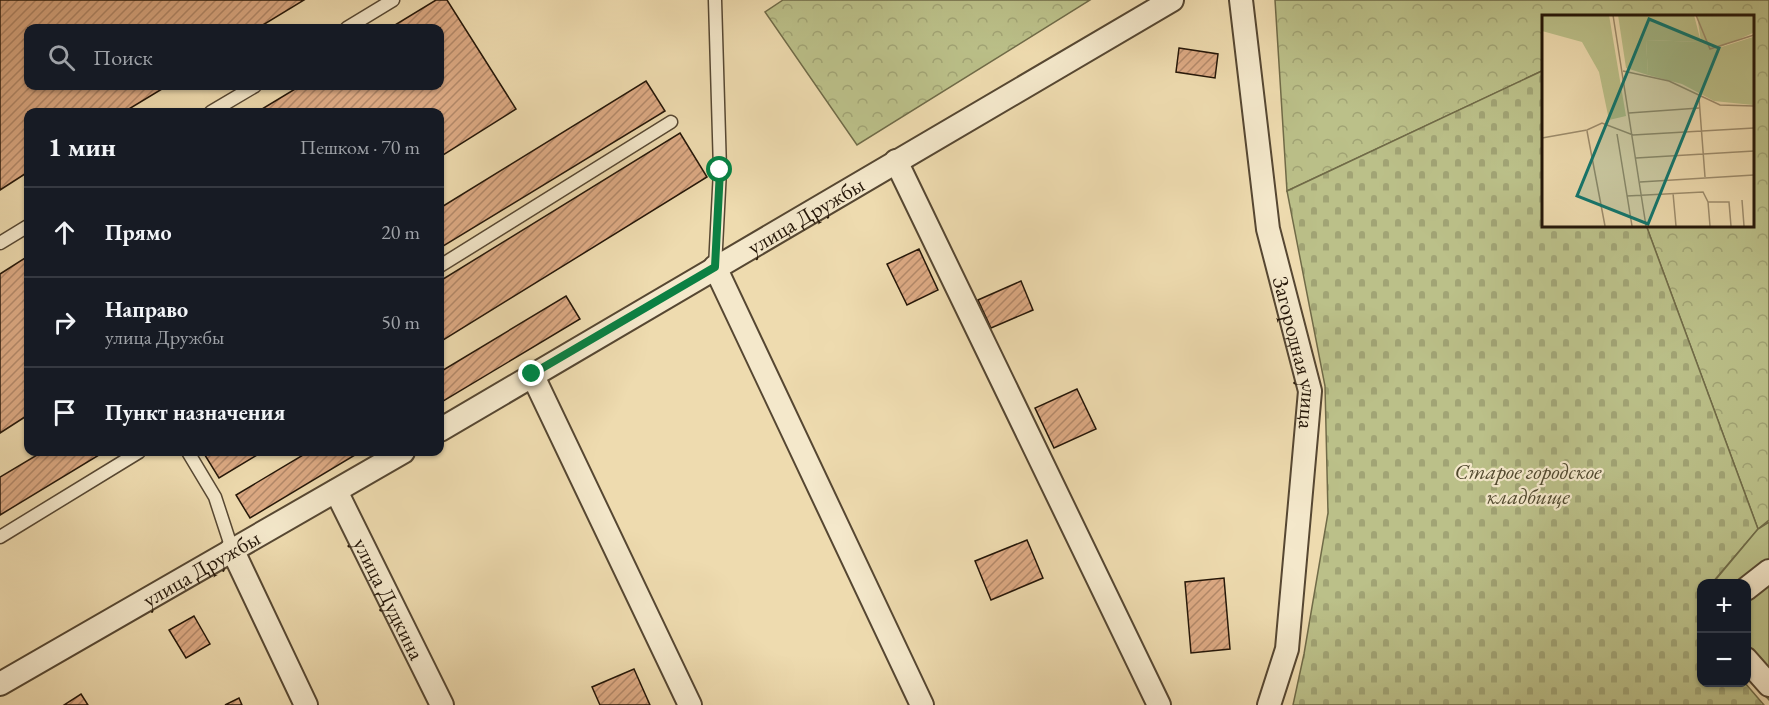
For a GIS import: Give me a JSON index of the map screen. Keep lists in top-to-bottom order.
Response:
{
  "streets": {
    "street": ["улица Дружбы", "Загородная улица", "улица Дудкина"]
  },
  "crossings": [
    ["улица Дружбы", "улица Дудкина"]
  ],
  "parks": ["Старое городское кладбище"],
  "page": {
    "search": "Поиск",
    "heading": ["1 мин", "Пешком · 70 m"],
    "list": [
      ["Прямо", "20 m"],
      ["Направо", "улица Дружбы", "50 m"],
      "Пункт назначения"
    ],
    "map_buttons": ["+", "−"]
  }
}
